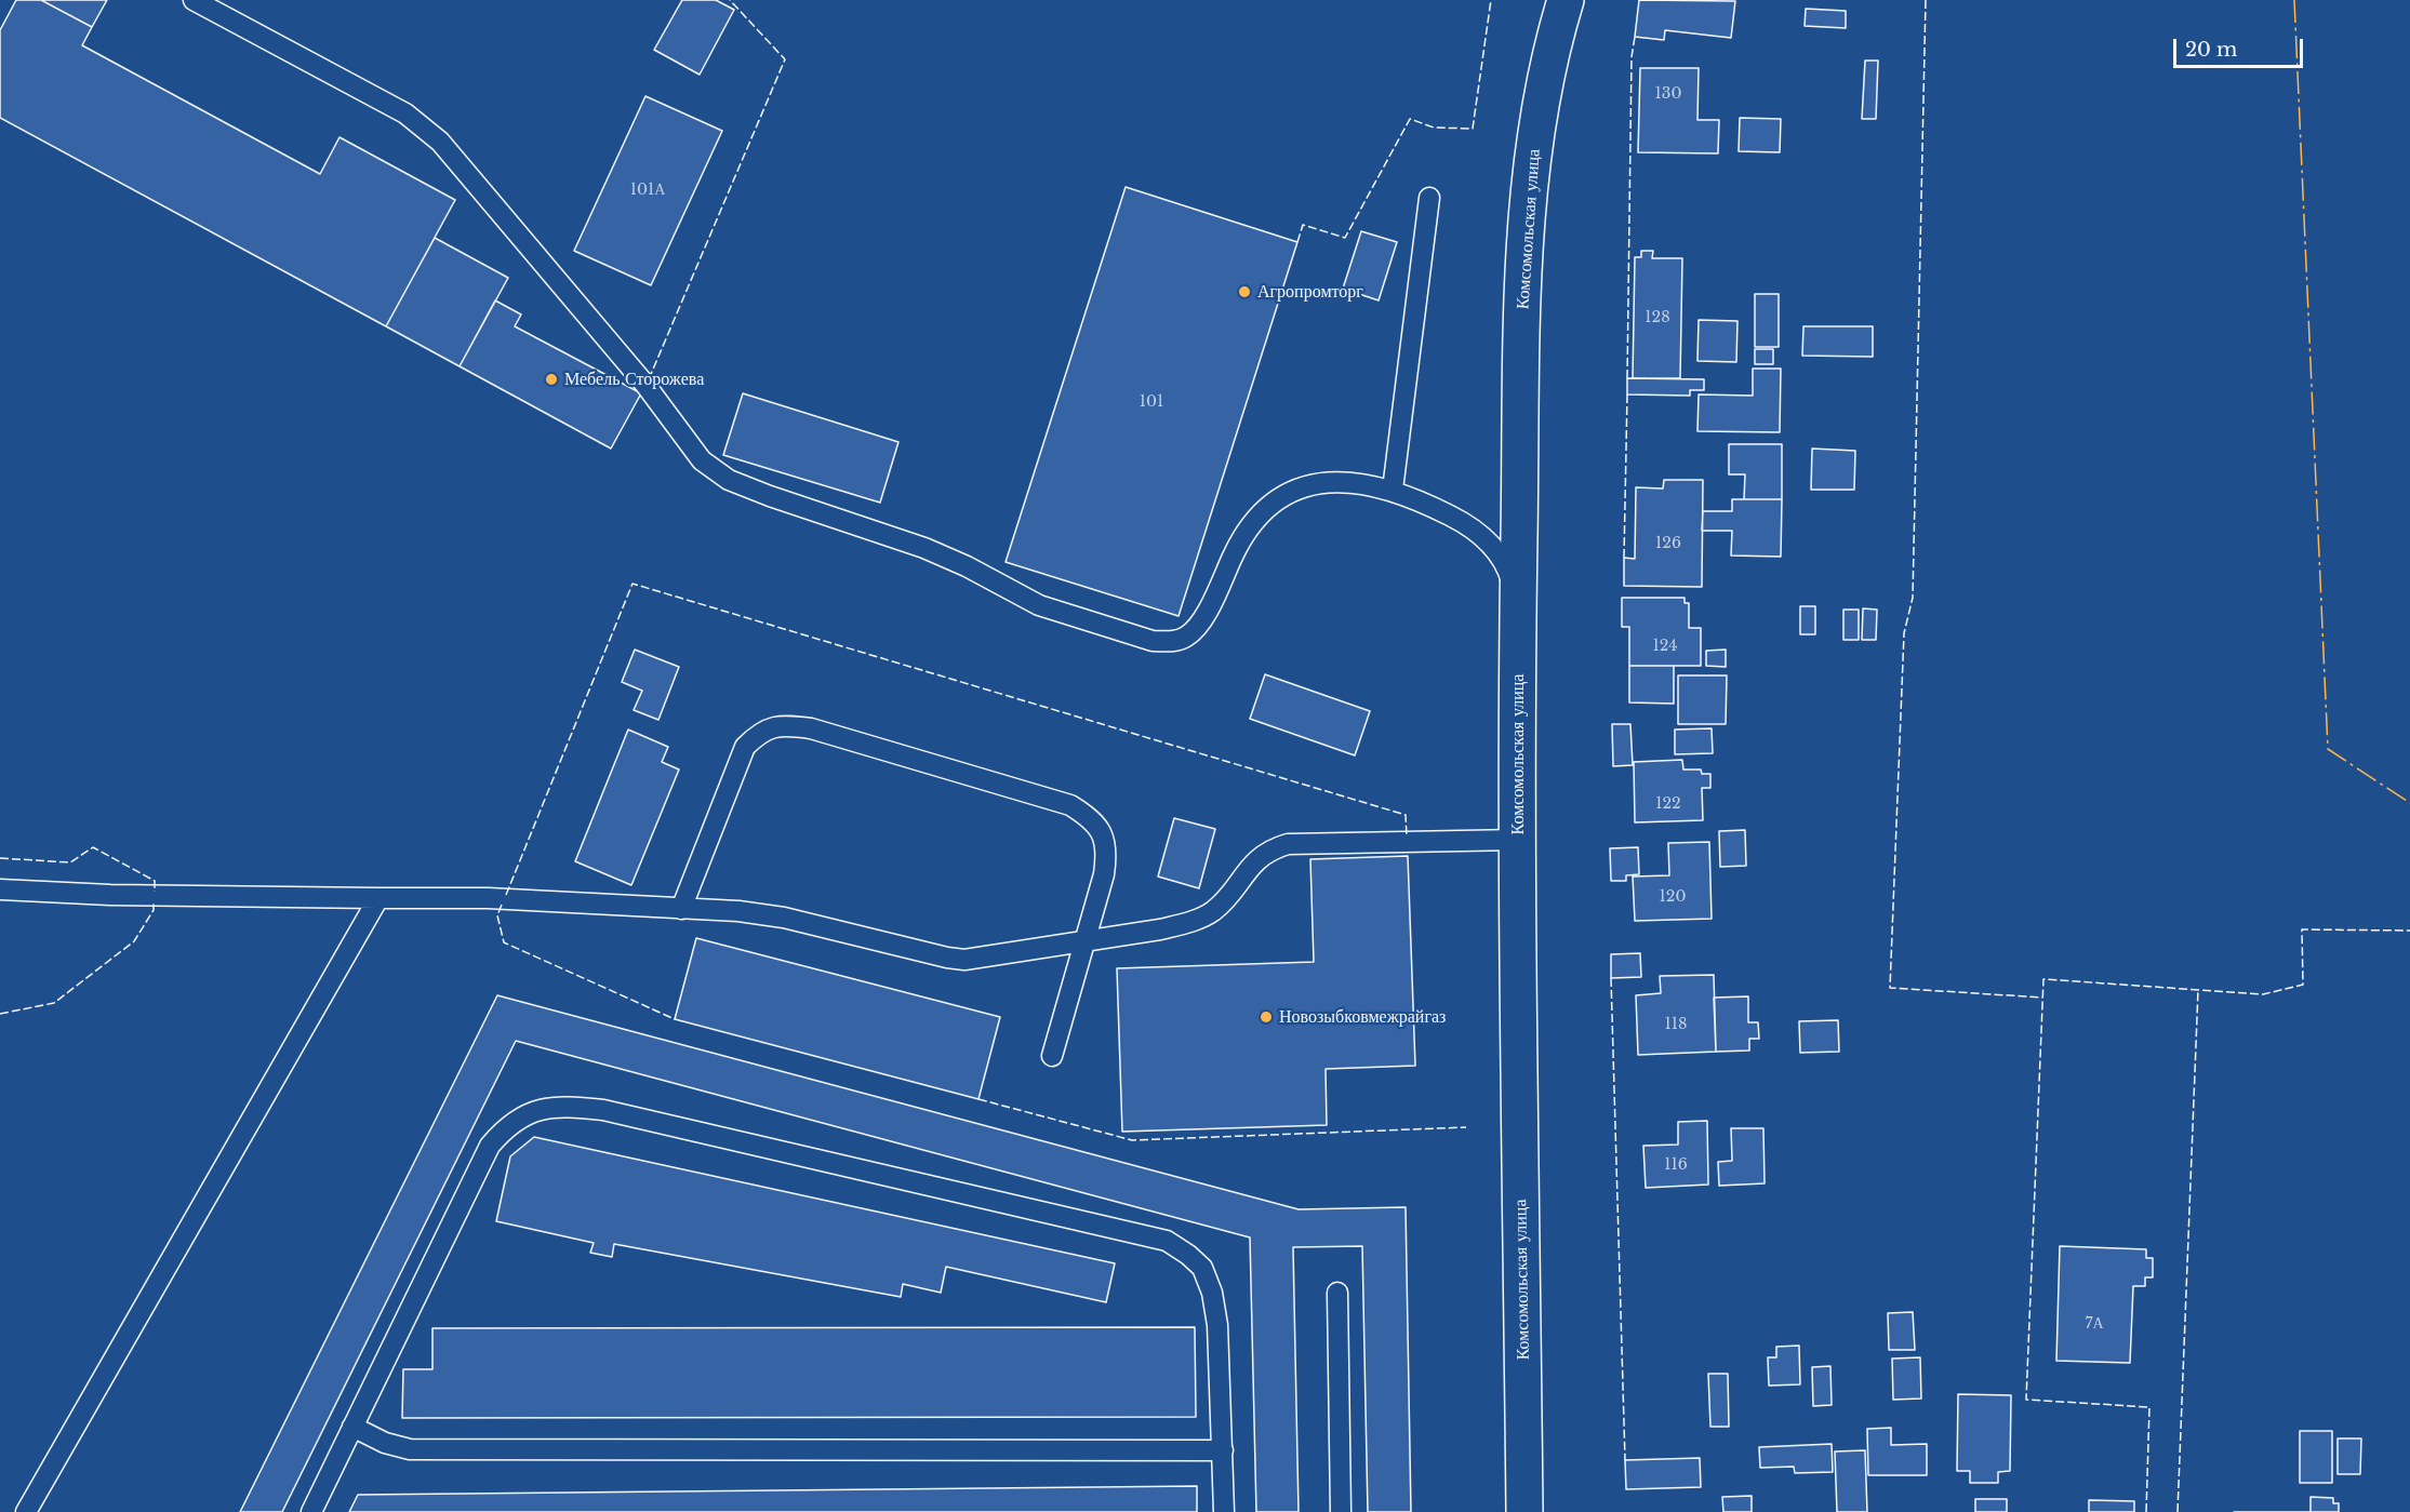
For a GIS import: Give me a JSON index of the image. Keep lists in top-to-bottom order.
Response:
{
  "streets": {
    "street": ["Комсомольская улица"]
  },
  "places": ["Агропромторг", "Мебель Сторожева", "Новозыбковмежрайгаз"],
  "house_numbers": [
    "130",
    "101А",
    "128",
    "101",
    "126",
    "124",
    "122",
    "120",
    "118",
    "116",
    "7А"
  ],
  "scale_bar": "20 m"
}
